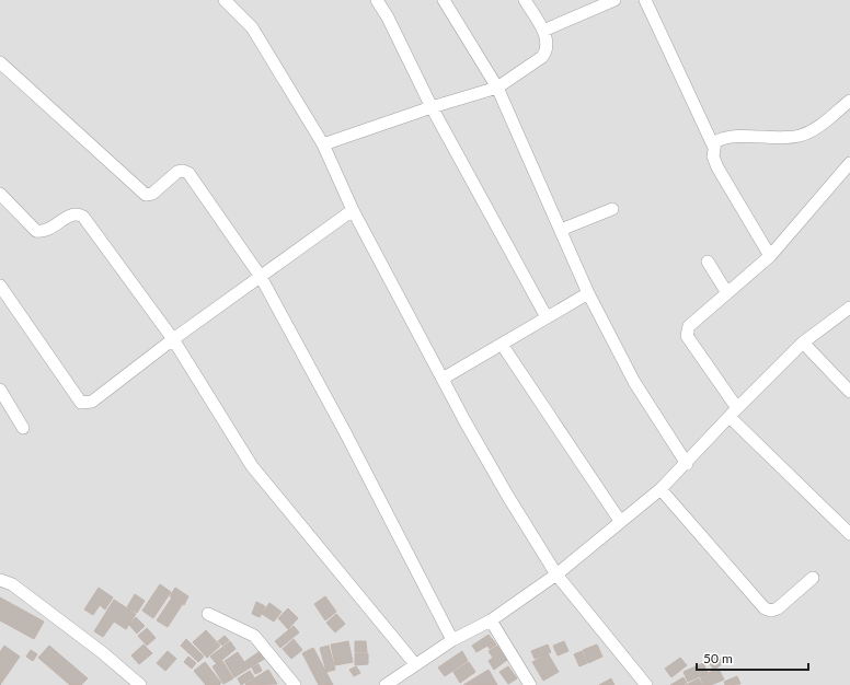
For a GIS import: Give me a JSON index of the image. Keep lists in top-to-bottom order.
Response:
{
  "scale_bar": "50 m"
}
